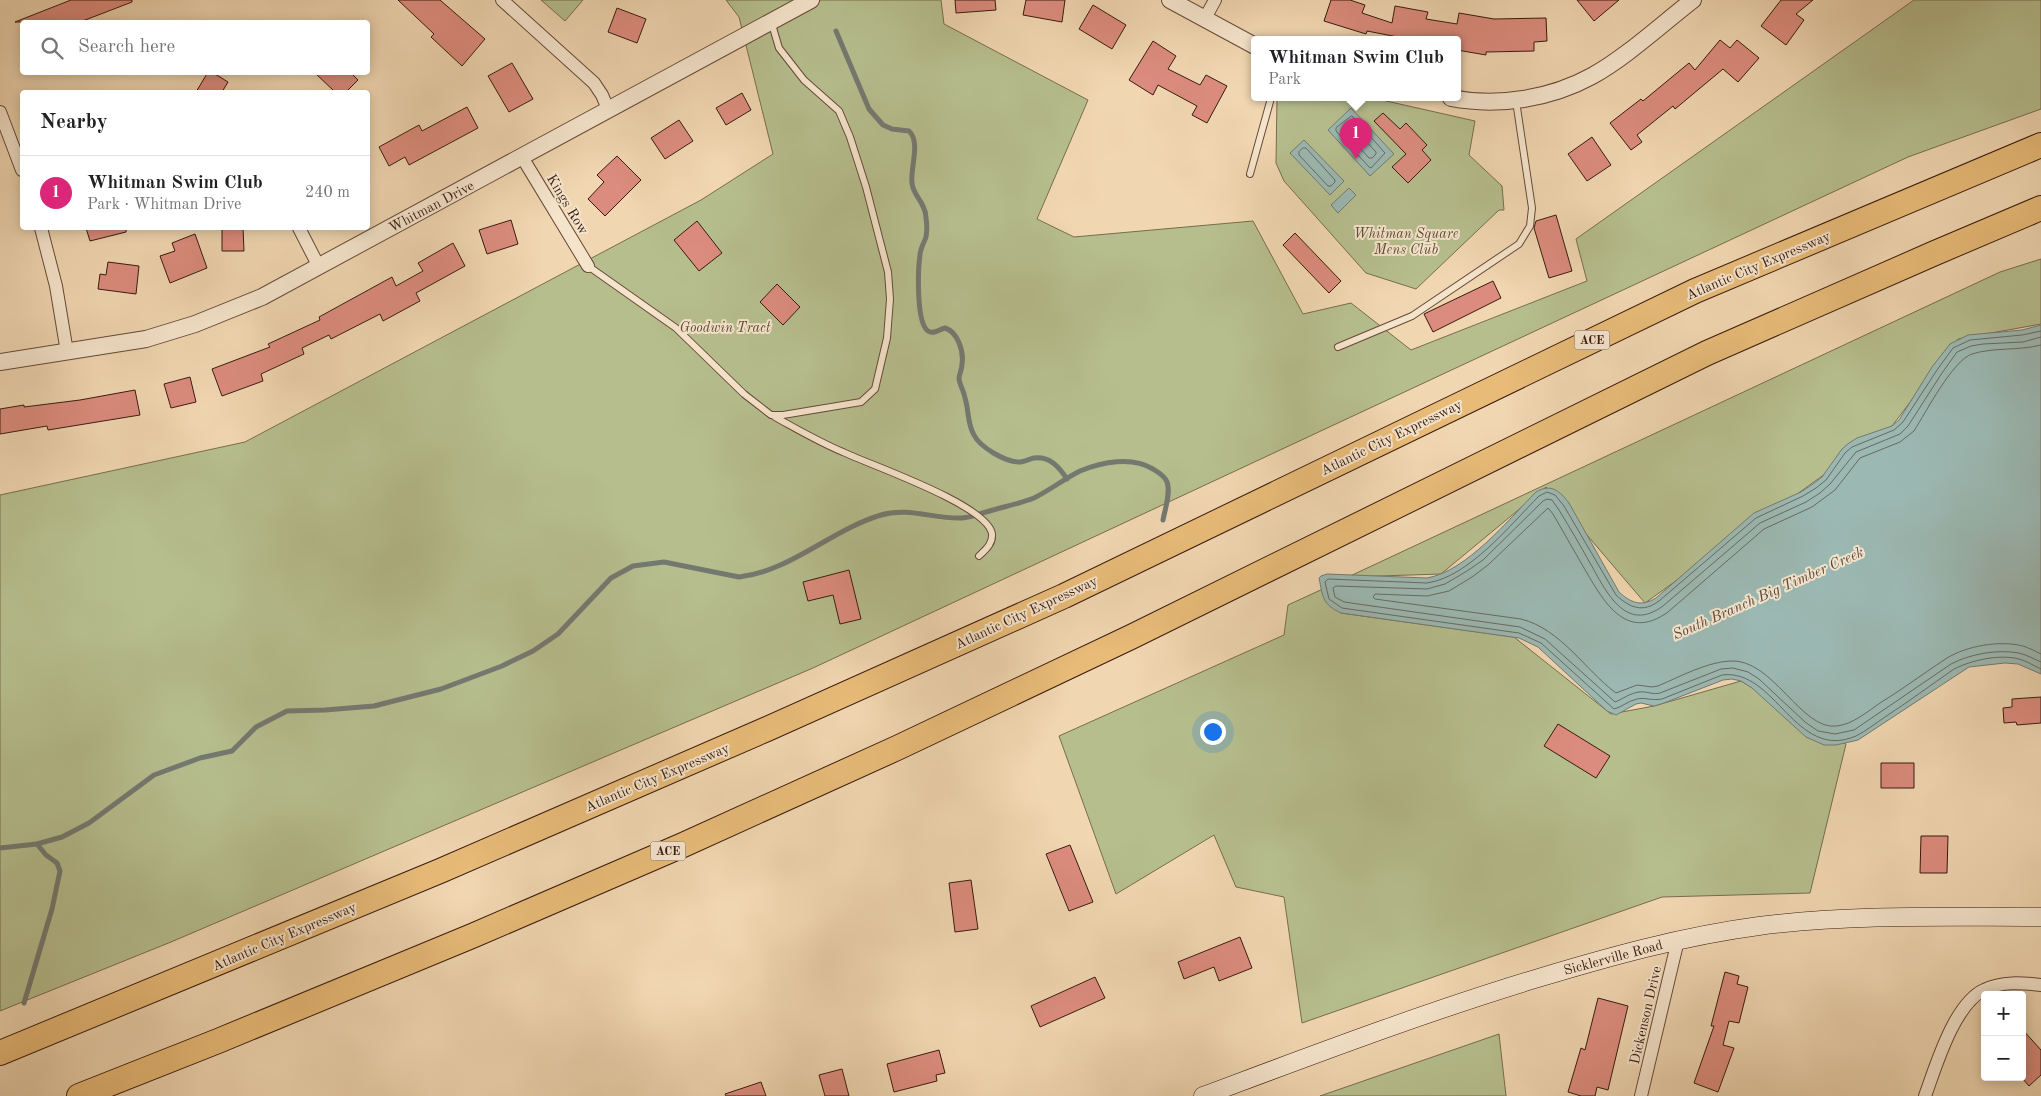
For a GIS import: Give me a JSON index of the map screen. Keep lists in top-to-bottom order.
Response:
{
  "streets": {
    "highway": ["Atlantic City Expressway", "ACE"],
    "main road": ["Sicklerville Road"],
    "street": ["Kings Row", "Whitman Drive", "Dickenson Drive"]
  },
  "crossings": [
    ["Kings Row", "Whitman Drive"],
    ["Sicklerville Road", "Dickenson Drive"]
  ],
  "water": ["South Branch Big Timber Creek"],
  "parks": ["Whitman Square Mens Club", "Goodwin Tract"],
  "page": {
    "search": "Search here",
    "popup": ["Whitman Swim Club", "Park"],
    "heading": "Nearby",
    "pins": "1",
    "list": [
      {
        "mark": "1",
        "name": "Whitman Swim Club",
        "note": "Park · Whitman Drive",
        "value": "240 m"
      }
    ],
    "map_buttons": ["+", "−"]
  }
}
